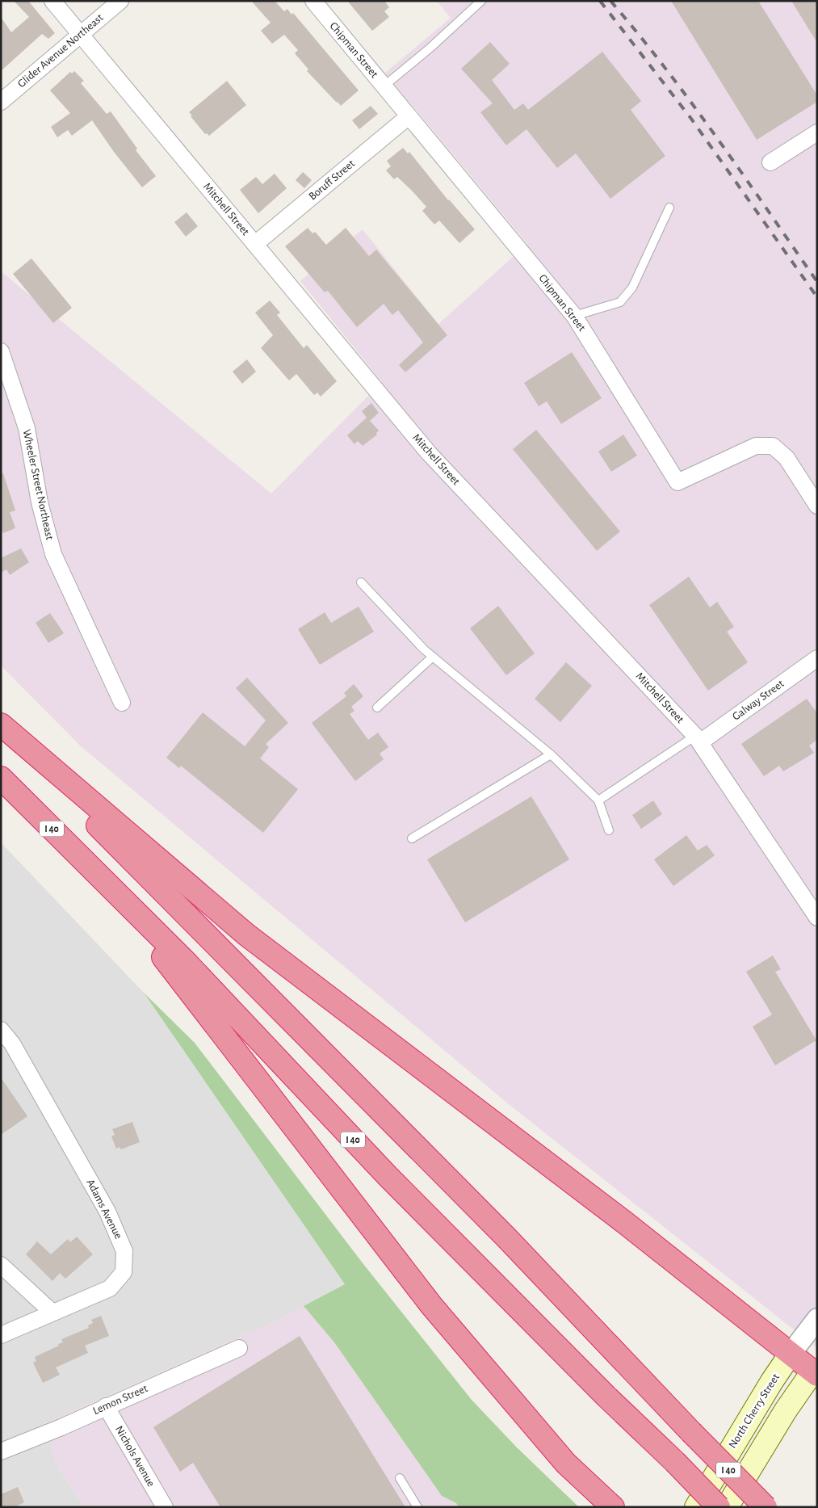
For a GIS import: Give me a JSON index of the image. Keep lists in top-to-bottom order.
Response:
{
  "streets": {
    "highway": ["I 40"],
    "main road": ["North Cherry Street"],
    "street": [
      "Chipman Street",
      "Glider Avenue Northeast",
      "Boruff Street",
      "Mitchell Street",
      "Wheeler Street Northeast",
      "Galway Street",
      "Adams Avenue",
      "Lemon Street",
      "Nichols Avenue"
    ]
  },
  "crossings": [
    ["Chipman Street", "Boruff Street"],
    ["Glider Avenue Northeast", "Mitchell Street"],
    ["Boruff Street", "Mitchell Street"],
    ["Mitchell Street", "Galway Street"],
    ["Lemon Street", "Nichols Avenue"]
  ]
}
